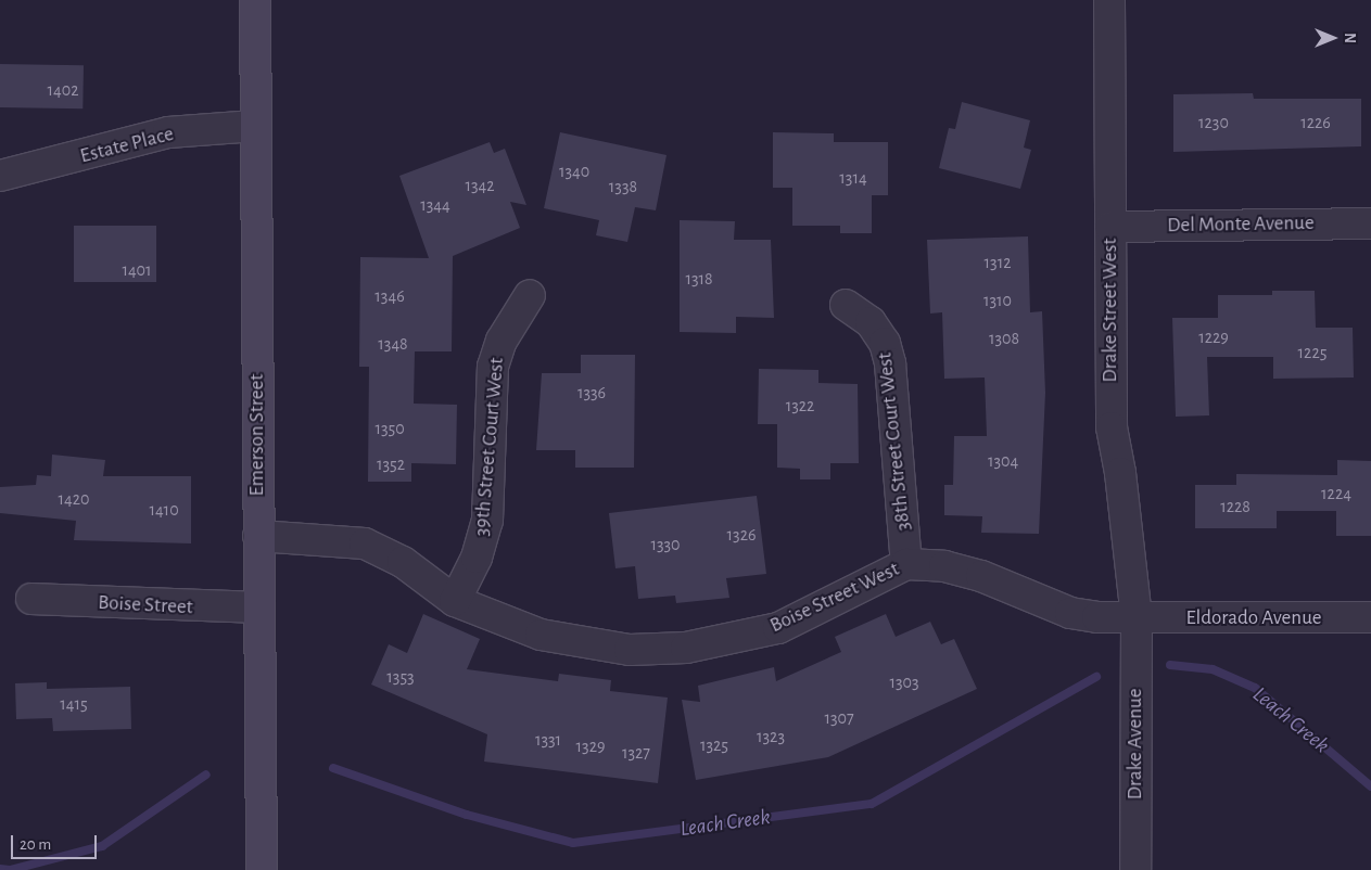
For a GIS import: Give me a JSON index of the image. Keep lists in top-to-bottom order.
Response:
{
  "streets": {
    "main road": ["Emerson Street"],
    "street": [
      "Estate Place",
      "Del Monte Avenue",
      "Drake Street West",
      "38th Street Court West",
      "39th Street Court West",
      "Boise Street West",
      "Boise Street",
      "Eldorado Avenue",
      "Drake Avenue"
    ]
  },
  "crossings": [
    ["Estate Place", "Emerson Street"],
    ["Del Monte Avenue", "Drake Street West"],
    ["Drake Street West", "Boise Street West"],
    ["Drake Street West", "Eldorado Avenue"],
    ["Drake Street West", "Drake Avenue"],
    ["Emerson Street", "Boise Street West"],
    ["Emerson Street", "Boise Street"],
    ["38th Street Court West", "Boise Street West"],
    ["39th Street Court West", "Boise Street West"],
    ["Boise Street West", "Eldorado Avenue"],
    ["Boise Street West", "Drake Avenue"],
    ["Eldorado Avenue", "Drake Avenue"]
  ],
  "water": ["Leach Creek"],
  "house_numbers": [
    "1402",
    "1230",
    "1226",
    "1340",
    "1314",
    "1342",
    "1338",
    "1344",
    "1312",
    "1401",
    "1318",
    "1346",
    "1310",
    "1229",
    "1308",
    "1348",
    "1225",
    "1336",
    "1322",
    "1350",
    "1304",
    "1352",
    "1224",
    "1420",
    "1228",
    "1410",
    "1326",
    "1330",
    "1353",
    "1303",
    "1415",
    "1307",
    "1323",
    "1331",
    "1325",
    "1329",
    "1327"
  ],
  "scale_bar": "20 m",
  "north": "right"
}
